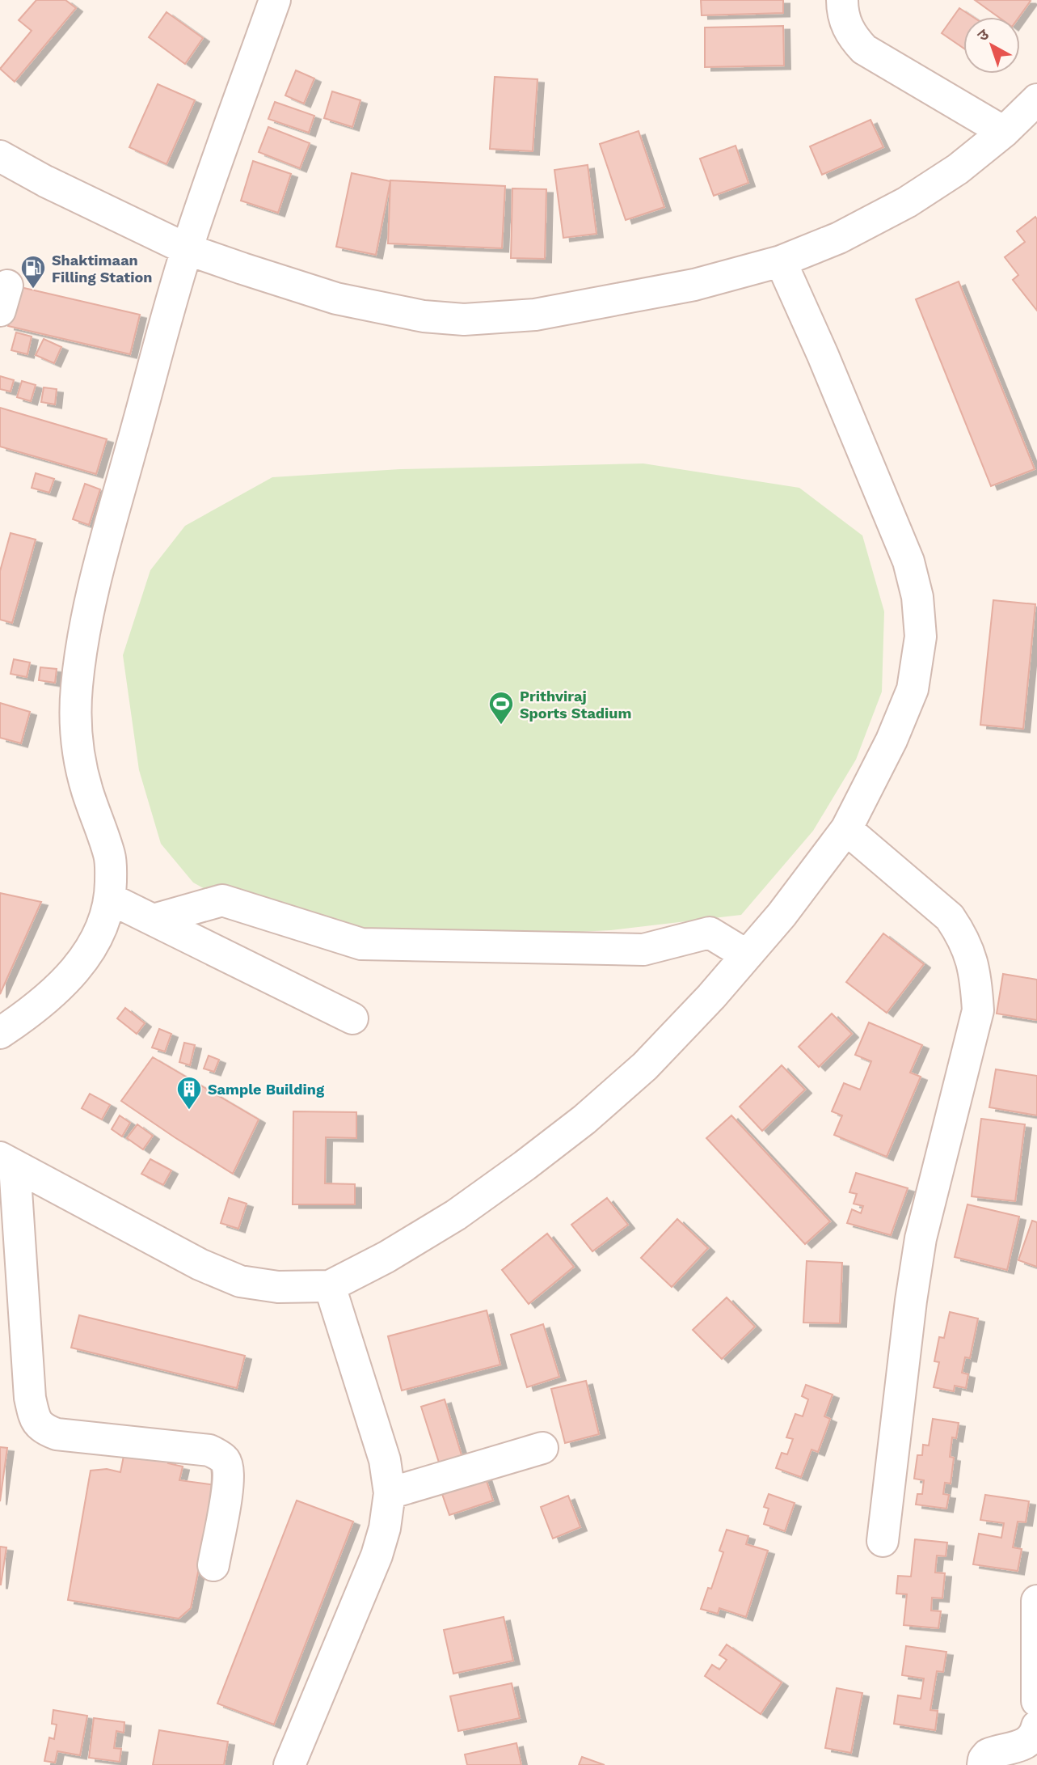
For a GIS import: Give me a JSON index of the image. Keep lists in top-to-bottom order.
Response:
{
  "places": {
    "fuel station": ["Shaktimaan Filling Station"],
    "sports": ["Prithviraj Sports Stadium"],
    "building": ["Sample Building"]
  },
  "north": "top left"
}
